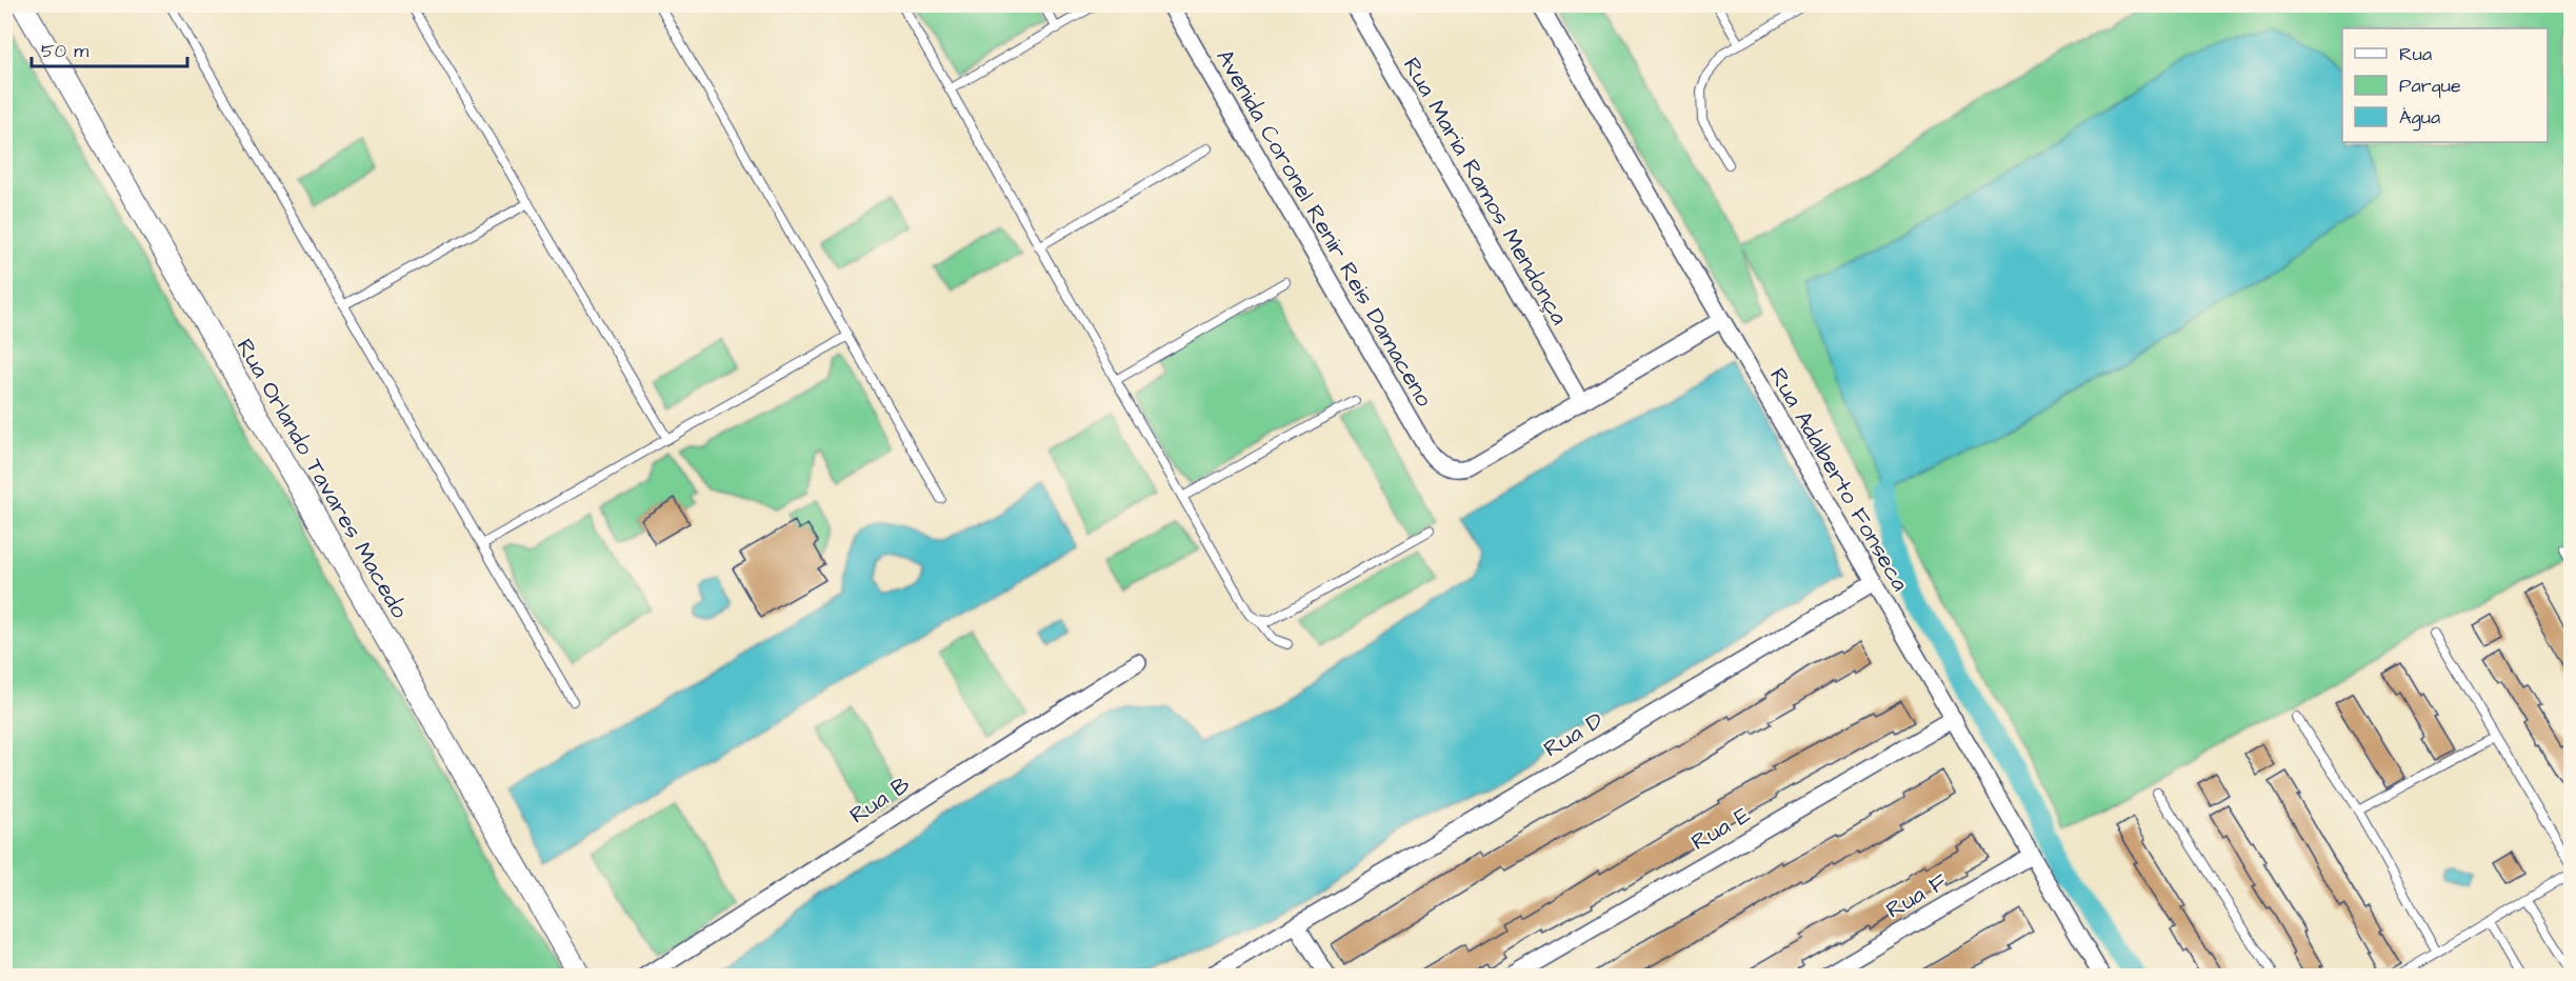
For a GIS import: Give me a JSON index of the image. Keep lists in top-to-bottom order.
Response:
{
  "streets": {
    "street": [
      "Rua Maria Ramos Mendonça",
      "Avenida Coronel Renir Reis Damaceno",
      "Rua Orlando Tavares Macedo",
      "Rua Adalberto Fonseca",
      "Rua D",
      "Rua B",
      "Rua E",
      "Rua F"
    ]
  },
  "crossings": [
    ["Rua Maria Ramos Mendonça", "Avenida Coronel Renir Reis Damaceno"],
    ["Rua Adalberto Fonseca", "Rua D"],
    ["Rua Adalberto Fonseca", "Rua E"],
    ["Rua Adalberto Fonseca", "Rua F"]
  ],
  "legend": ["Rua", "Parque", "Água"],
  "scale_bar": "50 m"
}
